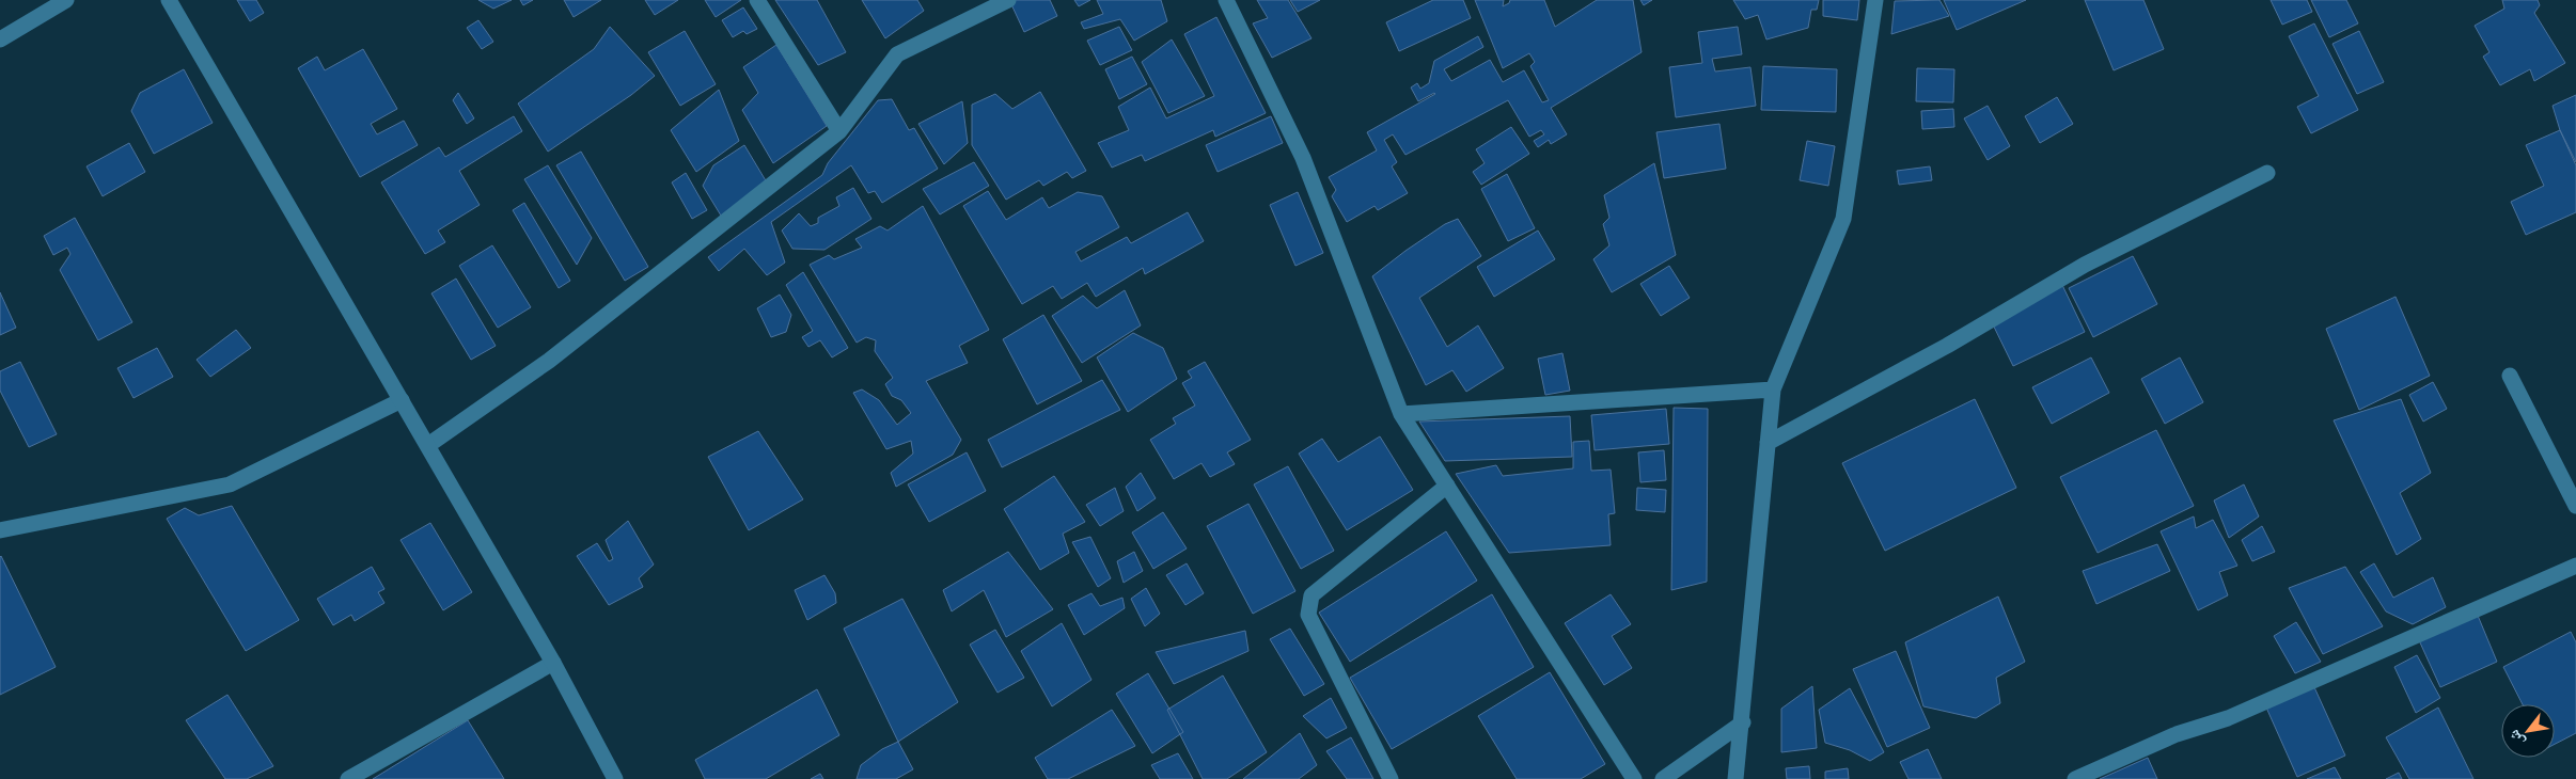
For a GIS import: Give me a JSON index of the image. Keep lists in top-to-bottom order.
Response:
{
  "north": "bottom left"
}
